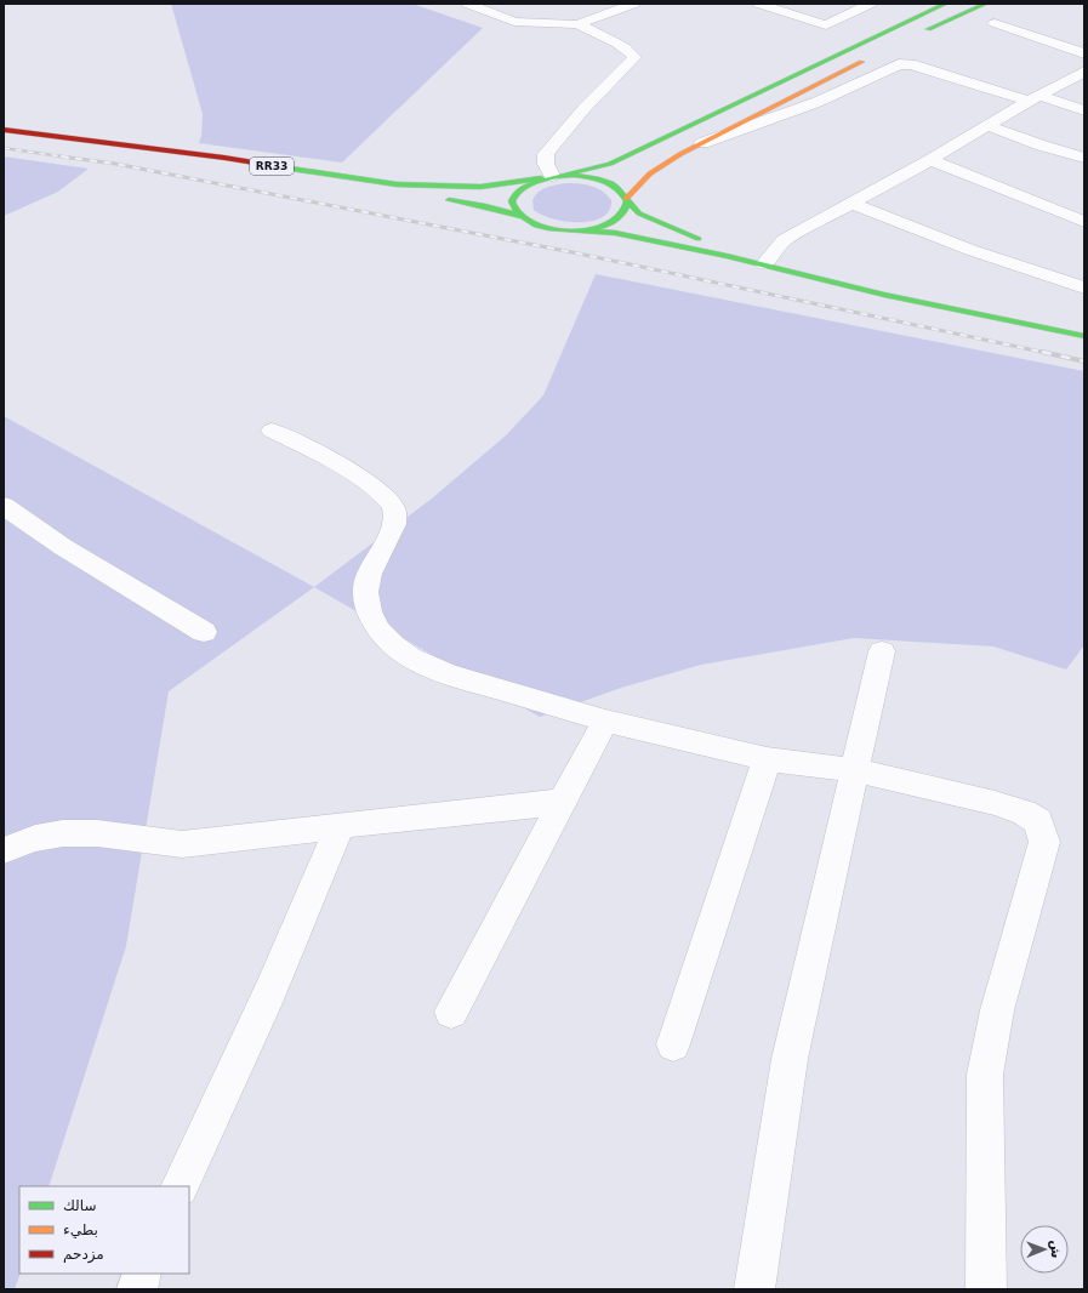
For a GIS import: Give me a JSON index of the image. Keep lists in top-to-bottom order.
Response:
{
  "streets": {
    "main road": ["RR33"]
  },
  "legend": ["سالك", "بطيء", "مزدحم"],
  "north": "right"
}
